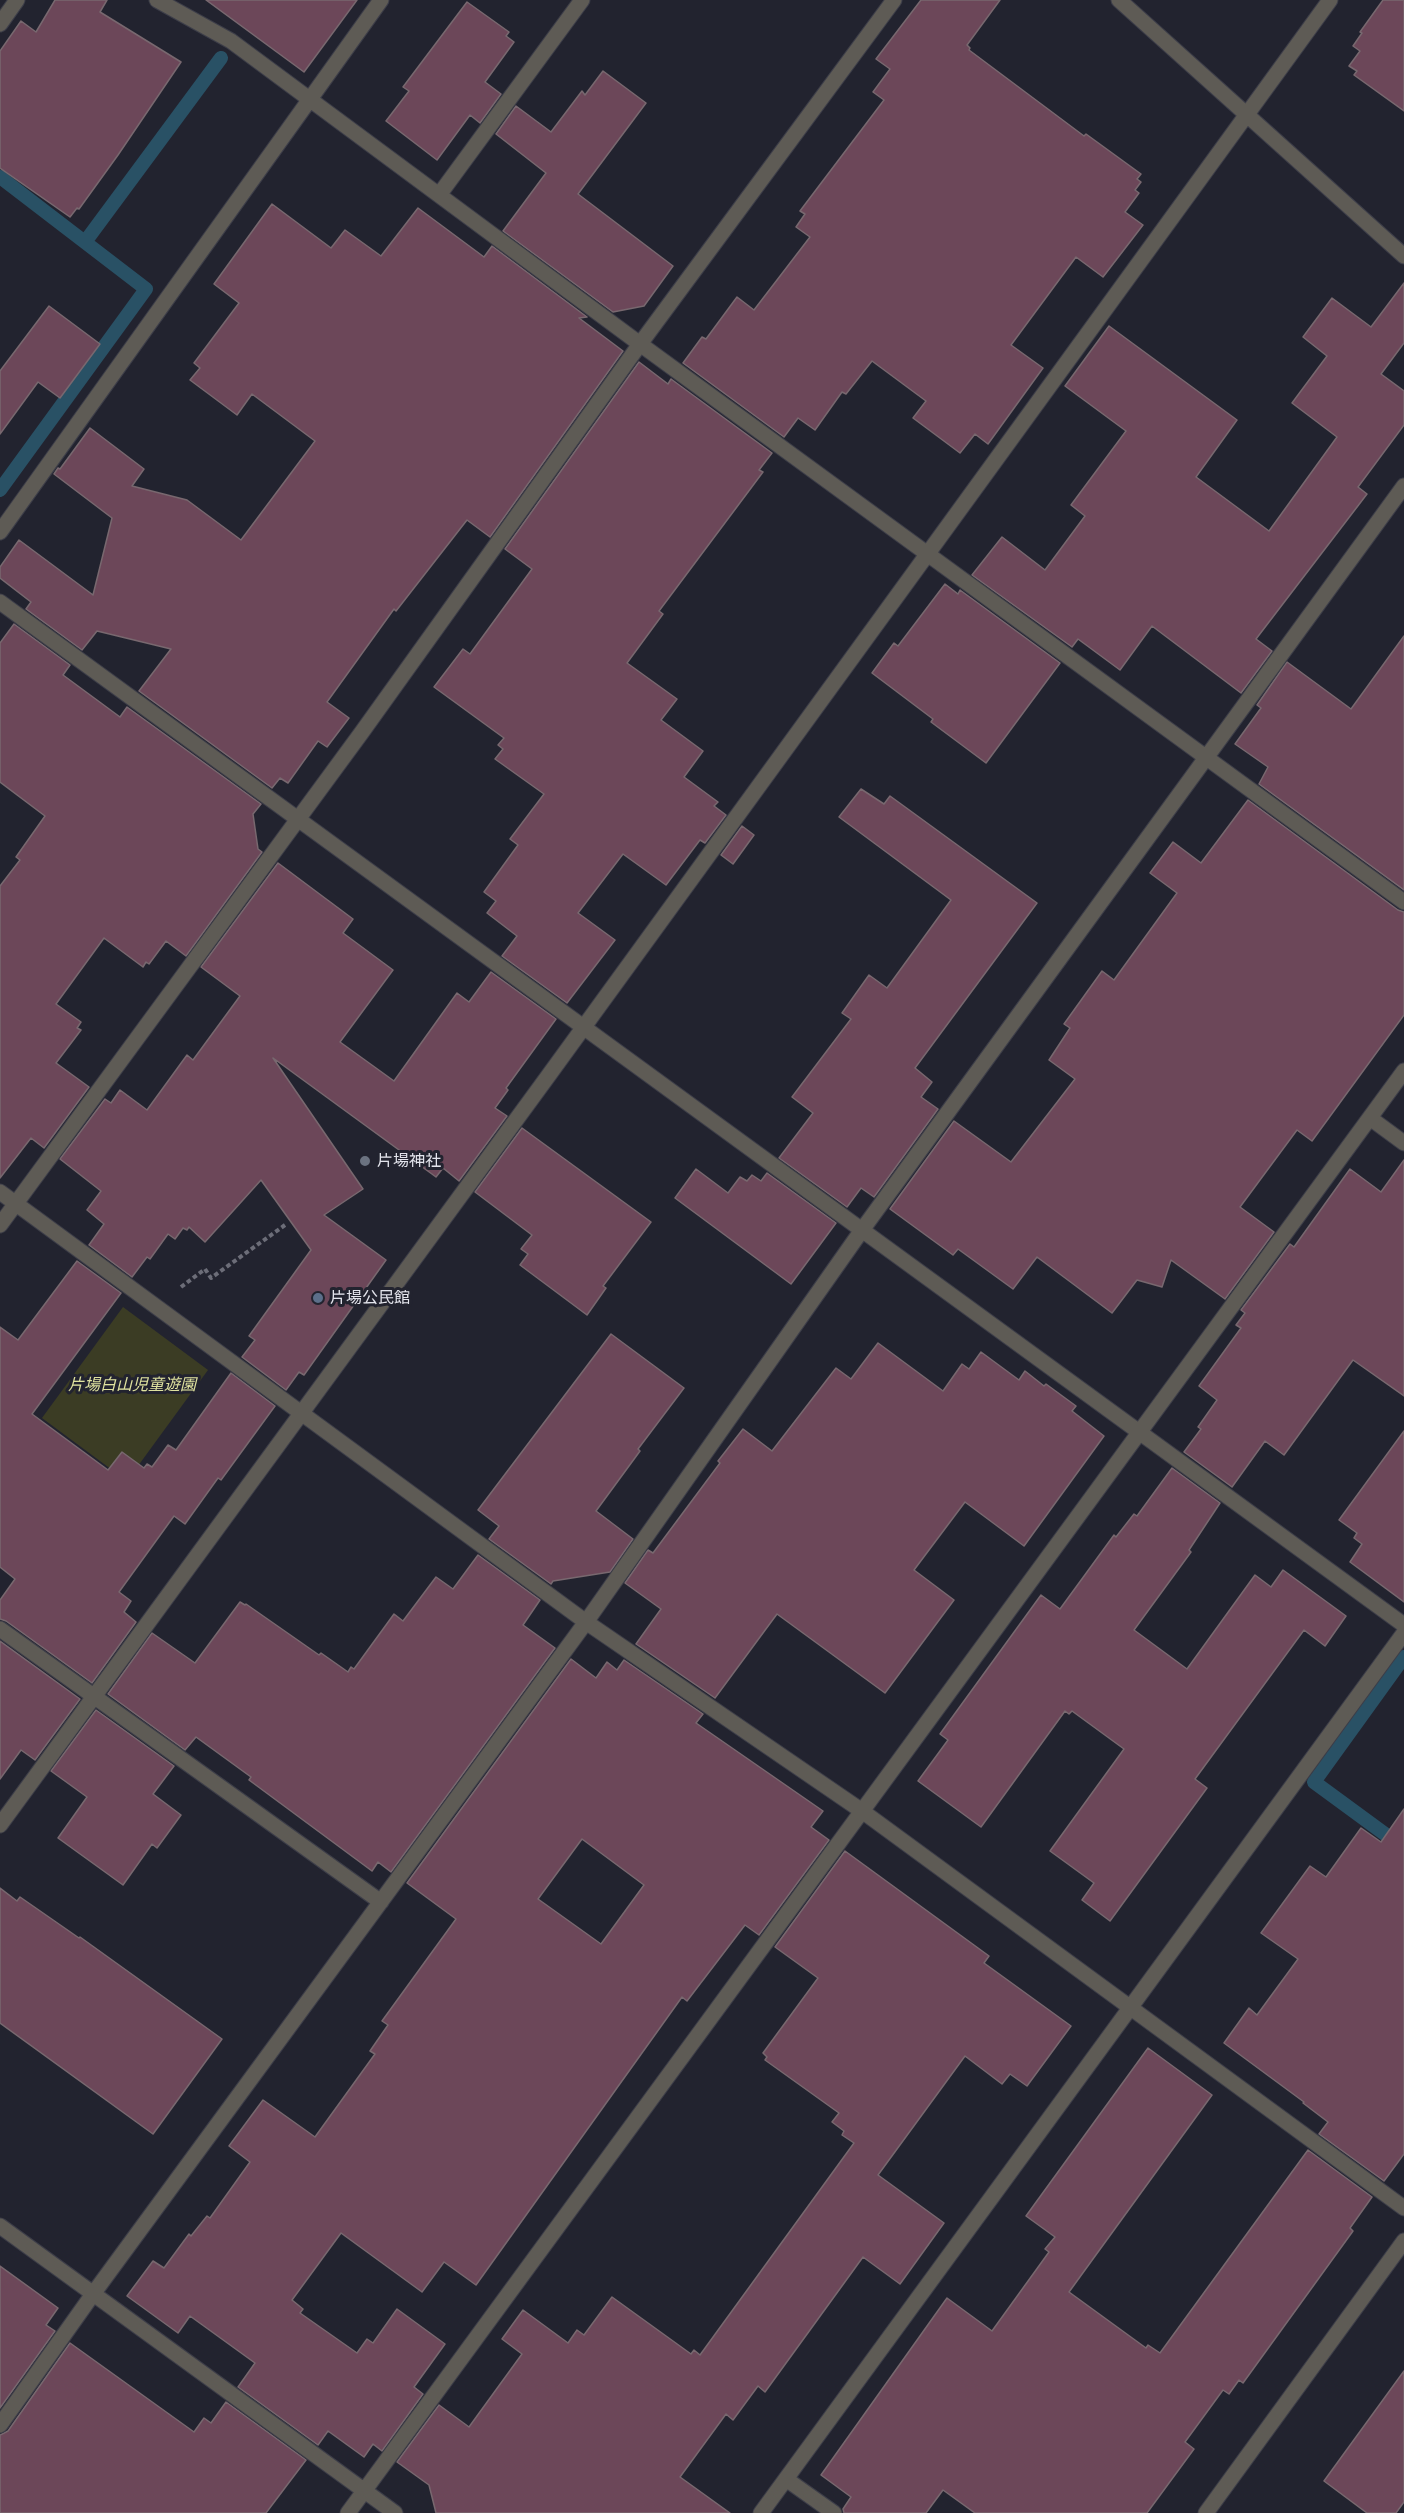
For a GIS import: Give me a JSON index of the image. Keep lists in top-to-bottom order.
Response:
{
  "parks": ["片場白山児童遊園"],
  "places": ["片場神社", "片場公民館"]
}
